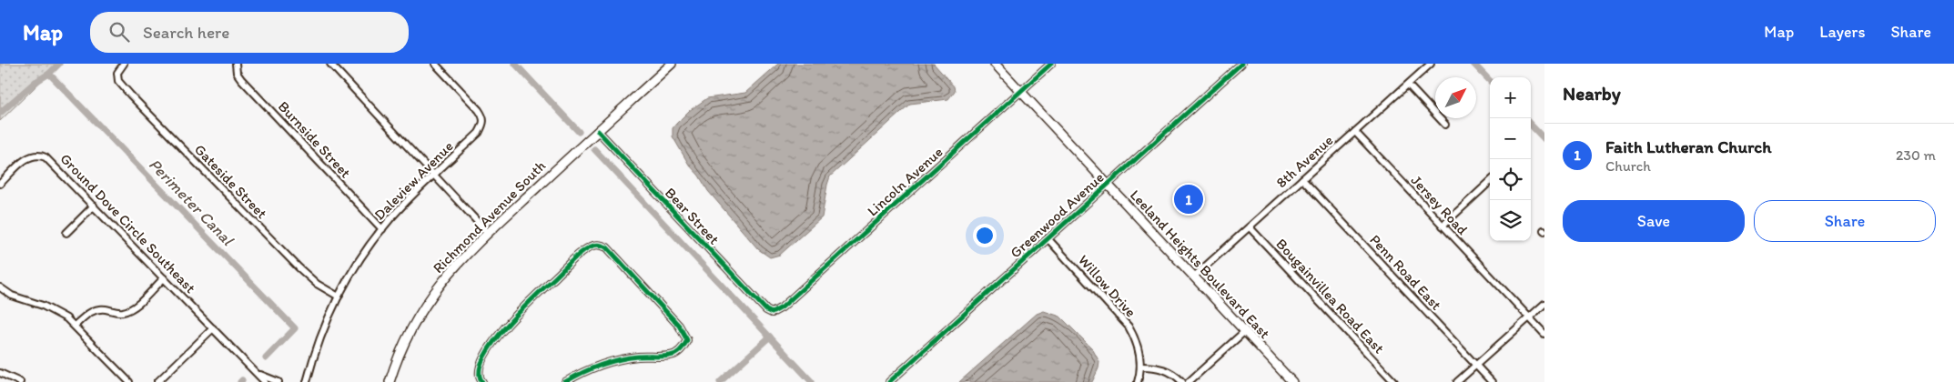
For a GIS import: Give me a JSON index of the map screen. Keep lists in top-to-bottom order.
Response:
{
  "streets": {
    "main road": ["Richmond Avenue South", "Leeland Heights Boulevard East"],
    "street": [
      "Burnside Street",
      "8th Avenue",
      "Daleview Avenue",
      "Gateside Street",
      "Lincoln Avenue",
      "Jersey Road",
      "Greenwood Avenue",
      "Bear Street",
      "Ground Dove Circle Southeast",
      "Penn Road East",
      "Willow Drive",
      "Bougainvillea Road East"
    ]
  },
  "crossings": [
    ["Burnside Street", "Daleview Avenue"],
    ["8th Avenue", "Jersey Road"],
    ["8th Avenue", "Leeland Heights Boulevard East"],
    ["8th Avenue", "Penn Road East"],
    ["8th Avenue", "Bougainvillea Road East"],
    ["Daleview Avenue", "Gateside Street"],
    ["Lincoln Avenue", "Bear Street"],
    ["Lincoln Avenue", "Leeland Heights Boulevard East"],
    ["Greenwood Avenue", "Leeland Heights Boulevard East"],
    ["Greenwood Avenue", "Willow Drive"],
    ["Bear Street", "Richmond Avenue South"]
  ],
  "water": ["Perimeter Canal"],
  "north": "top right",
  "page": {
    "header": "Map",
    "search": "Search here",
    "nav": ["Map", "Layers", "Share"],
    "heading": "Nearby",
    "map_buttons": ["+", "−"],
    "list": [
      {
        "mark": "1",
        "name": "Faith Lutheran Church",
        "note": "Church",
        "value": "230 m"
      }
    ],
    "pins": "1",
    "buttons": ["Save", "Share"]
  }
}
